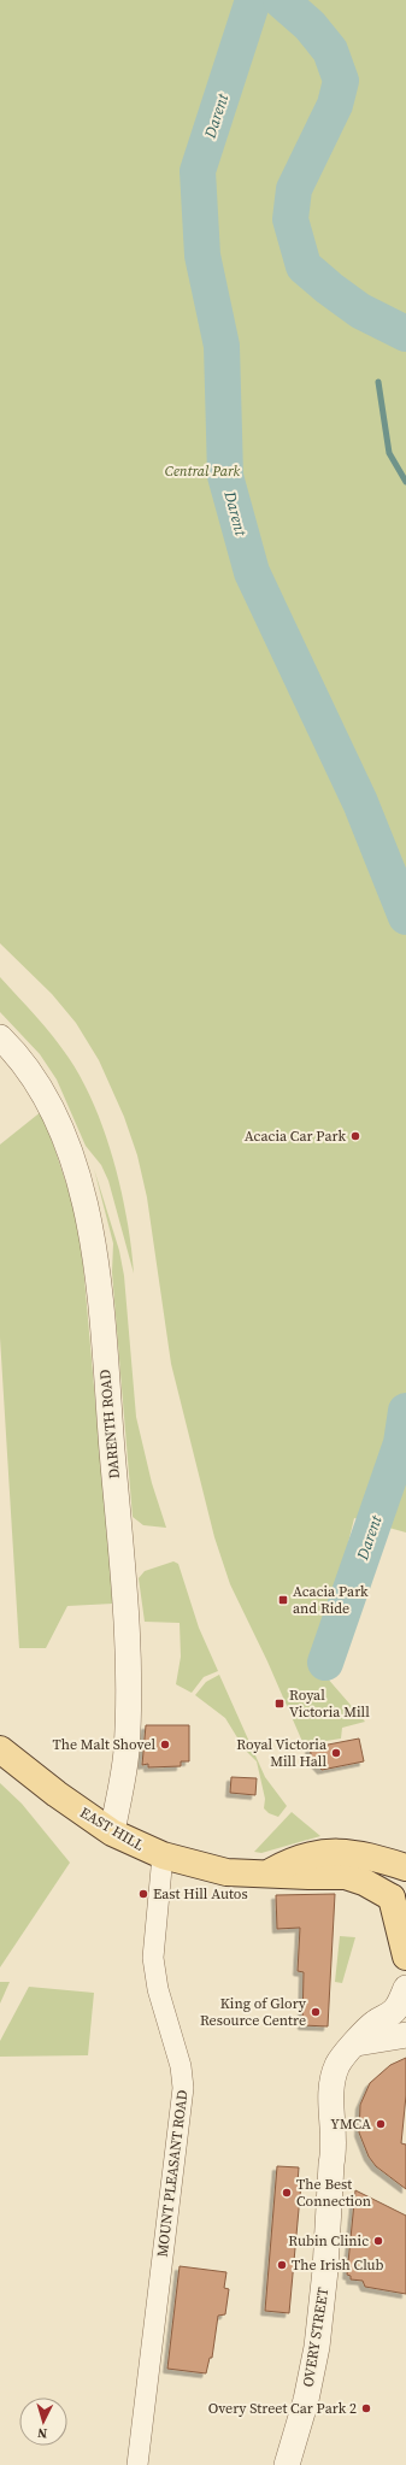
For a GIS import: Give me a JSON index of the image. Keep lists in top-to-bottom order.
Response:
{
  "streets": {
    "main road": ["EAST HILL"],
    "street": ["DARENTH ROAD", "MOUNT PLEASANT ROAD", "OVERY STREET"]
  },
  "crossings": [
    ["DARENTH ROAD", "EAST HILL"],
    ["EAST HILL", "MOUNT PLEASANT ROAD"]
  ],
  "water": ["Darent"],
  "parks": ["Central Park"],
  "places": {
    "other": [
      "Acacia Car Park",
      "The Malt Shovel",
      "Royal Victoria Mill Hall",
      "East Hill Autos",
      "King of Glory Resource Centre",
      "YMCA",
      "The Best Connection",
      "Rubin Clinic",
      "The Irish Club",
      "Overy Street Car Park 2"
    ],
    "transit": ["Acacia Park and Ride", "Royal Victoria Mill"]
  },
  "north": "bottom"
}
